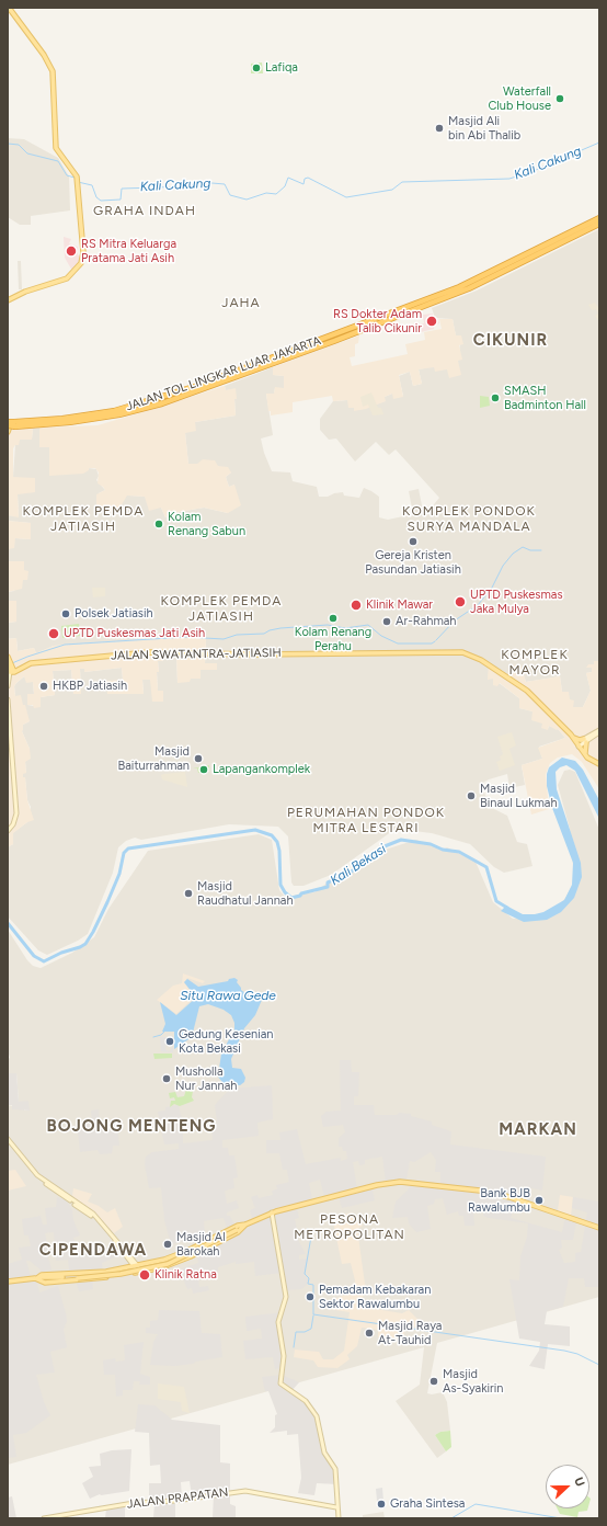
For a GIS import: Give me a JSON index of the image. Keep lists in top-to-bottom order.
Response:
{
  "streets": {
    "highway": ["JALAN TOL LINGKAR LUAR JAKARTA"],
    "main road": ["JALAN SWATANTRA-JATIASIH", "JALAN PRAPATAN"]
  },
  "districts": [
    "GRAHA INDAH",
    "JAHA",
    "CIKUNIR",
    "KOMPLEK PEMDA JATIASIH",
    "KOMPLEK PONDOK SURYA MANDALA",
    "KOMPLEK PEMDA JATIASIH",
    "KOMPLEK MAYOR",
    "PERUMAHAN PONDOK MITRA LESTARI",
    "BOJONG MENTENG",
    "MARKAN",
    "PESONA METROPOLITAN",
    "CIPENDAWA"
  ],
  "water": ["Kali Cakung", "Kali Bekasi", "Situ Rawa Gede"],
  "places": [
    "Lafiqa",
    "Waterfall Club House",
    "Masjid Ali bin Abi Thalib",
    "RS Mitra Keluarga Pratama Jati Asih",
    "RS Dokter Adam Talib Cikunir",
    "SMASH Badminton Hall",
    "Kolam Renang Sabun",
    "Gereja Kristen Pasundan Jatiasih",
    "UPTD Puskesmas Jaka Mulya",
    "Klinik Mawar",
    "Polsek Jatiasih",
    "Kolam Renang Perahu",
    "Ar-Rahmah",
    "UPTD Puskesmas Jati Asih",
    "HKBP Jatiasih",
    "Masjid Baiturrahman",
    "Lapangankomplek",
    "Masjid Binaul Lukmah",
    "Masjid Raudhatul Jannah",
    "Gedung Kesenian Kota Bekasi",
    "Musholla Nur Jannah",
    "Bank BJB Rawalumbu",
    "Masjid Al Barokah",
    "Klinik Ratna",
    "Pemadam Kebakaran Sektor Rawalumbu",
    "Masjid Raya At-Tauhid",
    "Masjid As-Syakirin",
    "Graha Sintesa"
  ],
  "north": "right"
}
